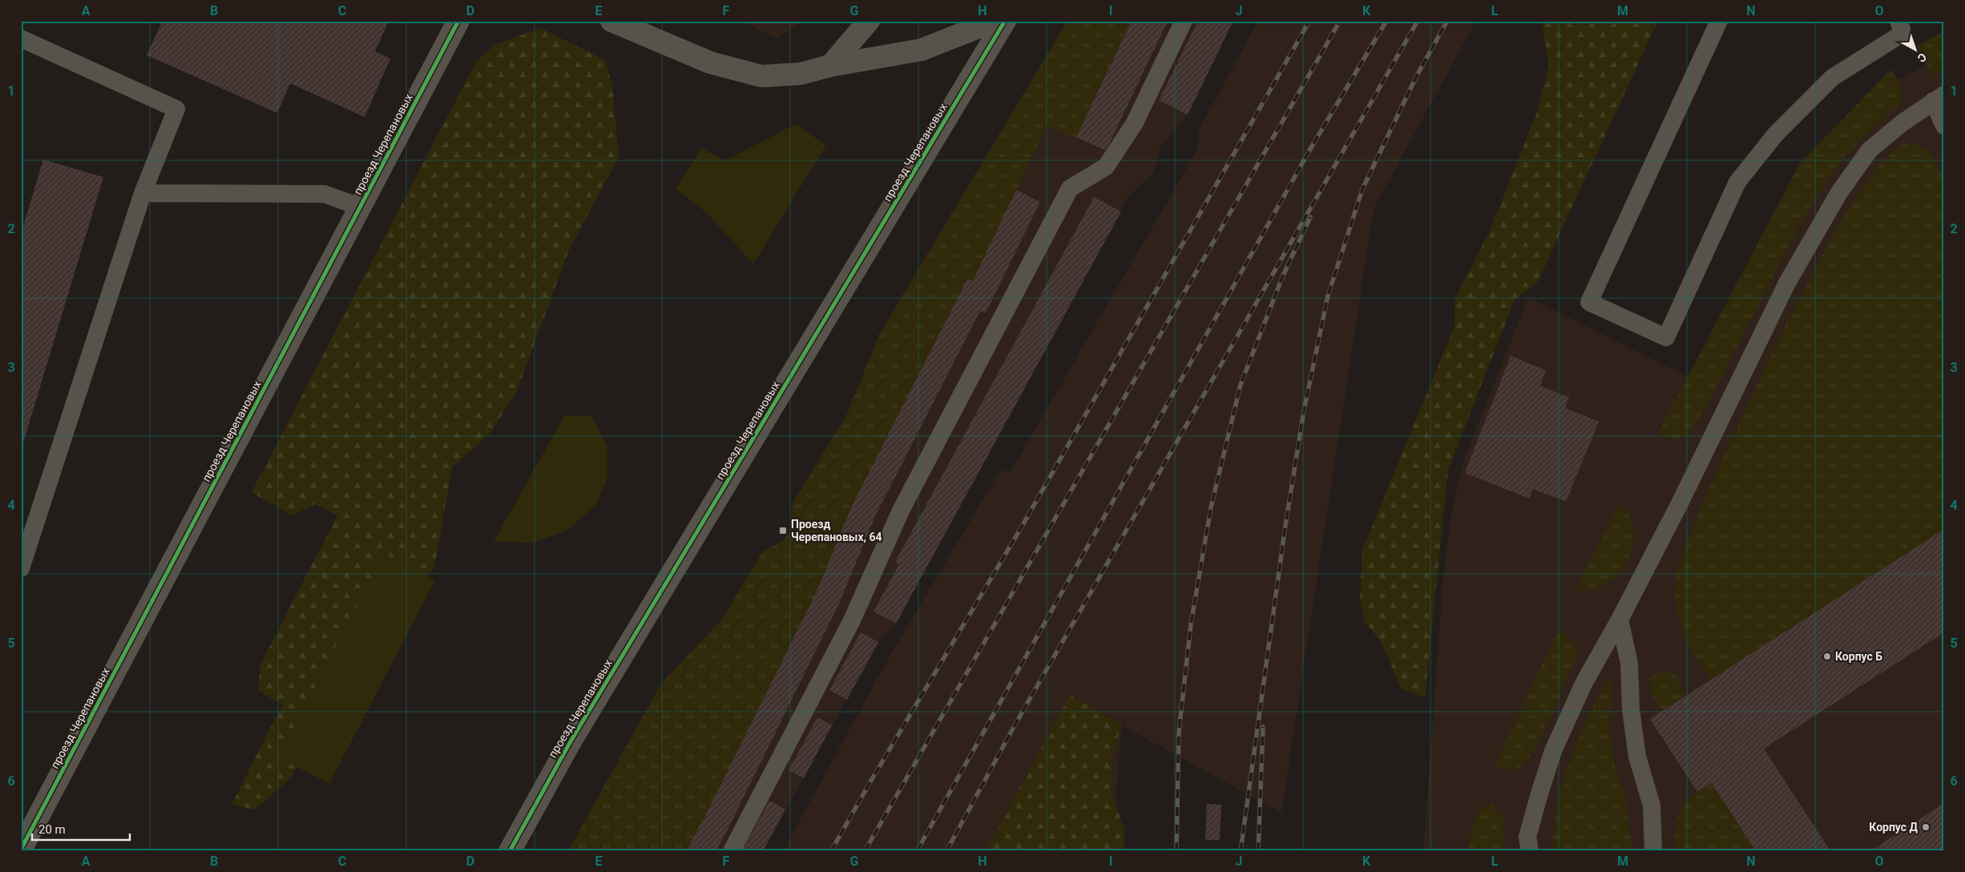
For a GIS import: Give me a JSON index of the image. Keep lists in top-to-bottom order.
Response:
{
  "streets": {
    "street": ["проезд Черепановых"]
  },
  "places": {
    "transit": ["Проезд Черепановых, 64"],
    "other": ["Корпус Б", "Корпус Д"]
  },
  "scale_bar": "20 m",
  "north": "bottom right",
  "grid": {
    "columns": [
      "A",
      "B",
      "C",
      "D",
      "E",
      "F",
      "G",
      "H",
      "I",
      "J",
      "K",
      "L",
      "M",
      "N",
      "O"
    ],
    "rows": [
      "1",
      "2",
      "3",
      "4",
      "5",
      "6"
    ]
  }
}
